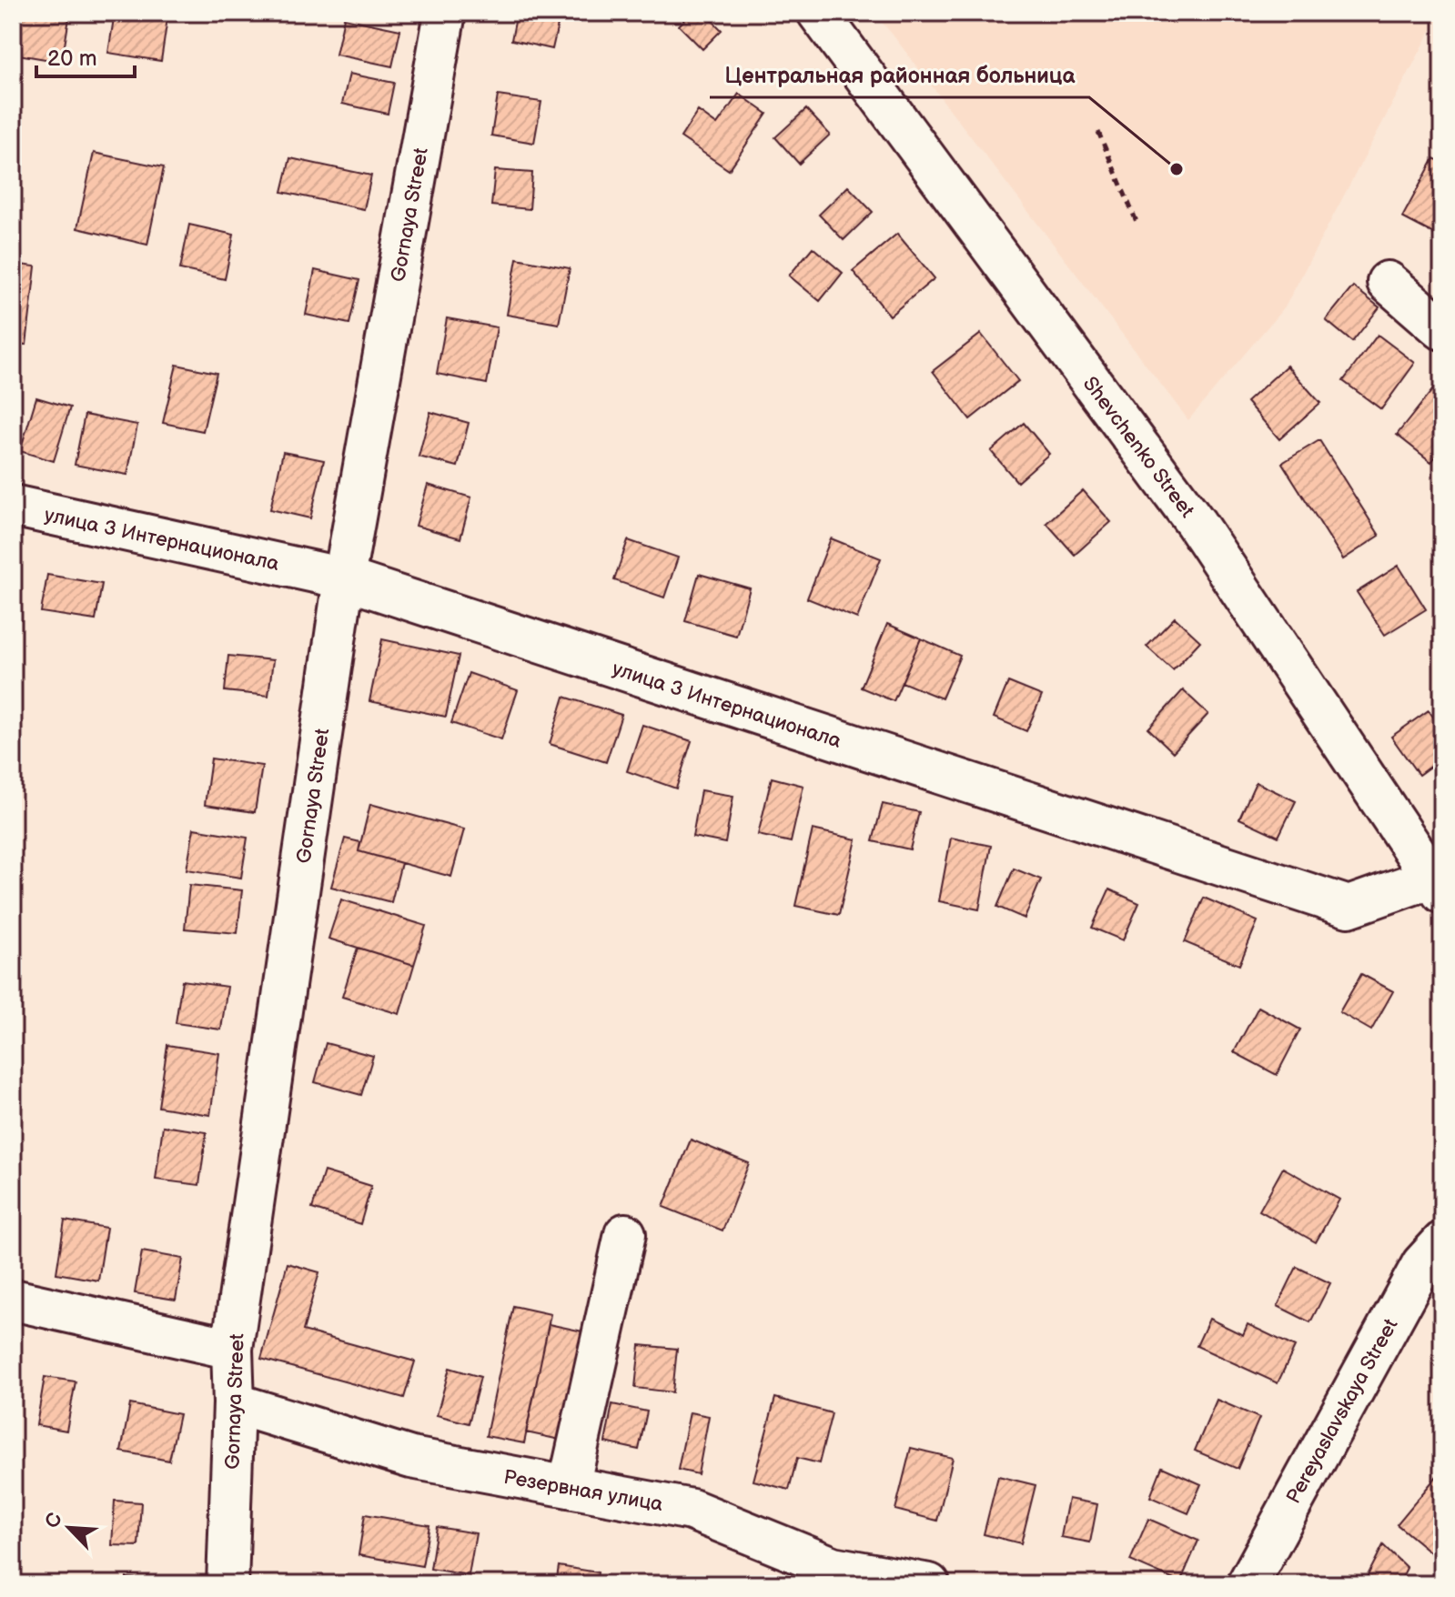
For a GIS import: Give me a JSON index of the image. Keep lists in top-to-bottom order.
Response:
{
  "streets": {
    "street": [
      "Gornaya Street",
      "Shevchenko Street",
      "улица 3 Интернационала",
      "Pereyaslavskaya Street",
      "Резервная улица"
    ]
  },
  "crossings": [
    ["Gornaya Street", "улица 3 Интернационала"],
    ["Gornaya Street", "Резервная улица"],
    ["Shevchenko Street", "улица 3 Интернационала"]
  ],
  "places": ["Центральная районная больница"],
  "scale_bar": "20 m",
  "north": "top left"
}
